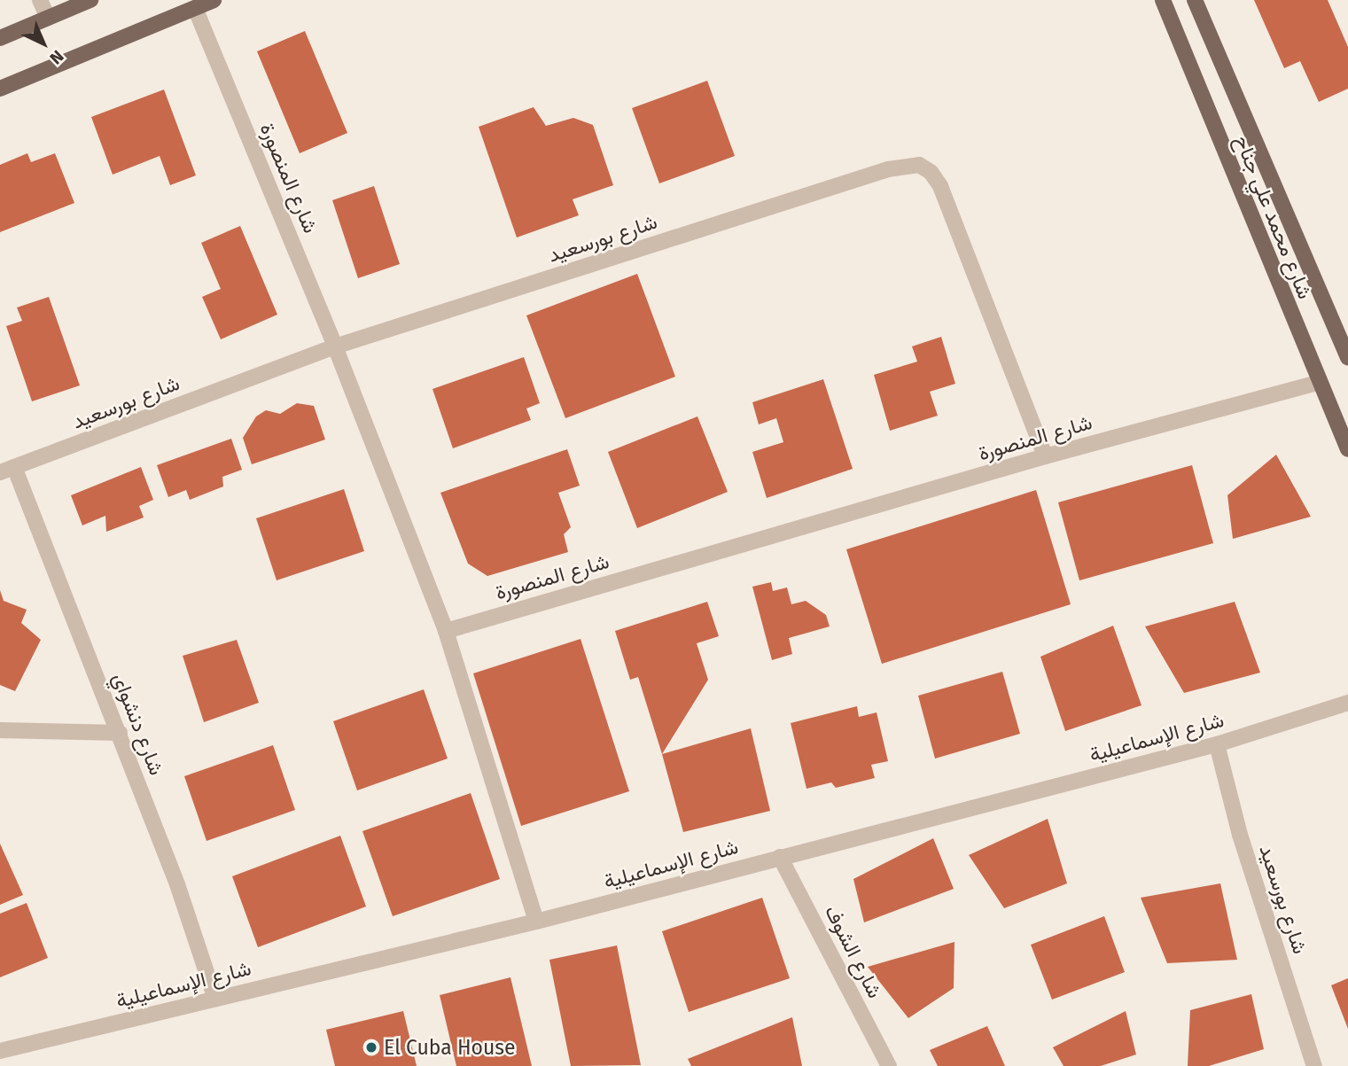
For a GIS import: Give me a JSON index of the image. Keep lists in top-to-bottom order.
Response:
{
  "streets": {
    "main road": ["شارع محمد علي جناح"],
    "street": [
      "شارع المنصورة",
      "شارع بورسعيد",
      "شارع دنشواي",
      "شارع الإسماعيلية",
      "شارع الشوف"
    ]
  },
  "crossings": [
    ["شارع المنصورة", "شارع محمد علي جناح"],
    ["شارع المنصورة", "شارع بورسعيد"],
    ["شارع بورسعيد", "شارع دنشواي"],
    ["شارع بورسعيد", "شارع الإسماعيلية"],
    ["شارع دنشواي", "شارع الإسماعيلية"],
    ["شارع الإسماعيلية", "شارع الشوف"]
  ],
  "places": ["El Cuba House"],
  "north": "bottom right"
}
